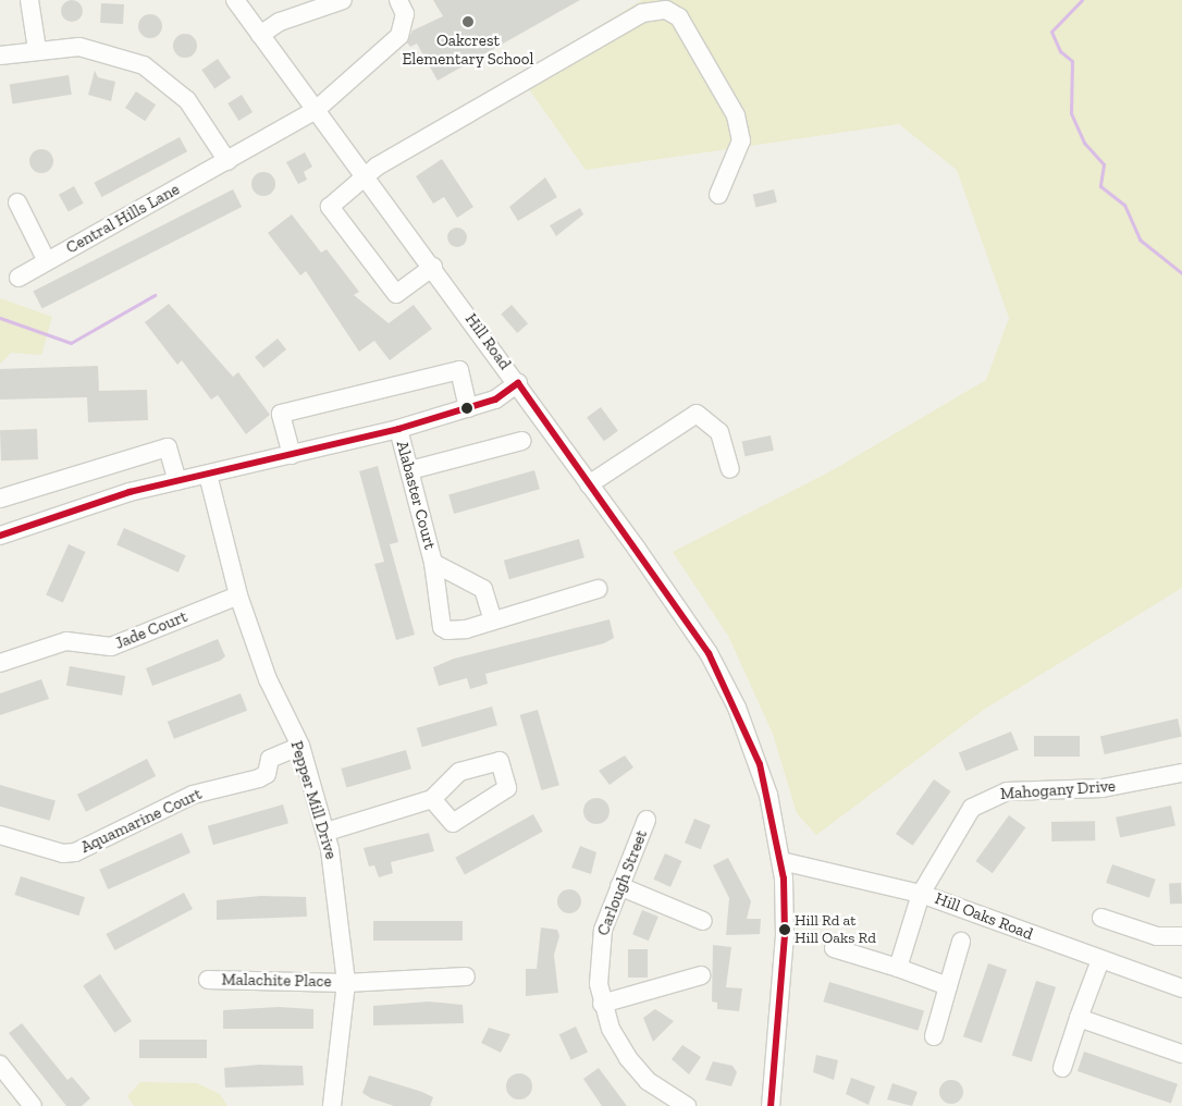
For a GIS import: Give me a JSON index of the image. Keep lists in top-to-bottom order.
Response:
{
  "streets": {
    "street": [
      "Central Hills Lane",
      "Hill Road",
      "Alabaster Court",
      "Jade Court",
      "Mahogany Drive",
      "Pepper Mill Drive",
      "Aquamarine Court",
      "Carlough Street",
      "Hill Oaks Road",
      "Malachite Place"
    ]
  },
  "crossings": [
    ["Central Hills Lane", "Hill Road"],
    ["Hill Road", "Hill Oaks Road"],
    ["Jade Court", "Pepper Mill Drive"],
    ["Mahogany Drive", "Hill Oaks Road"],
    ["Pepper Mill Drive", "Aquamarine Court"],
    ["Pepper Mill Drive", "Malachite Place"]
  ],
  "places": ["Oakcrest Elementary School", "Hill Rd at Hill Oaks Rd"]
}
